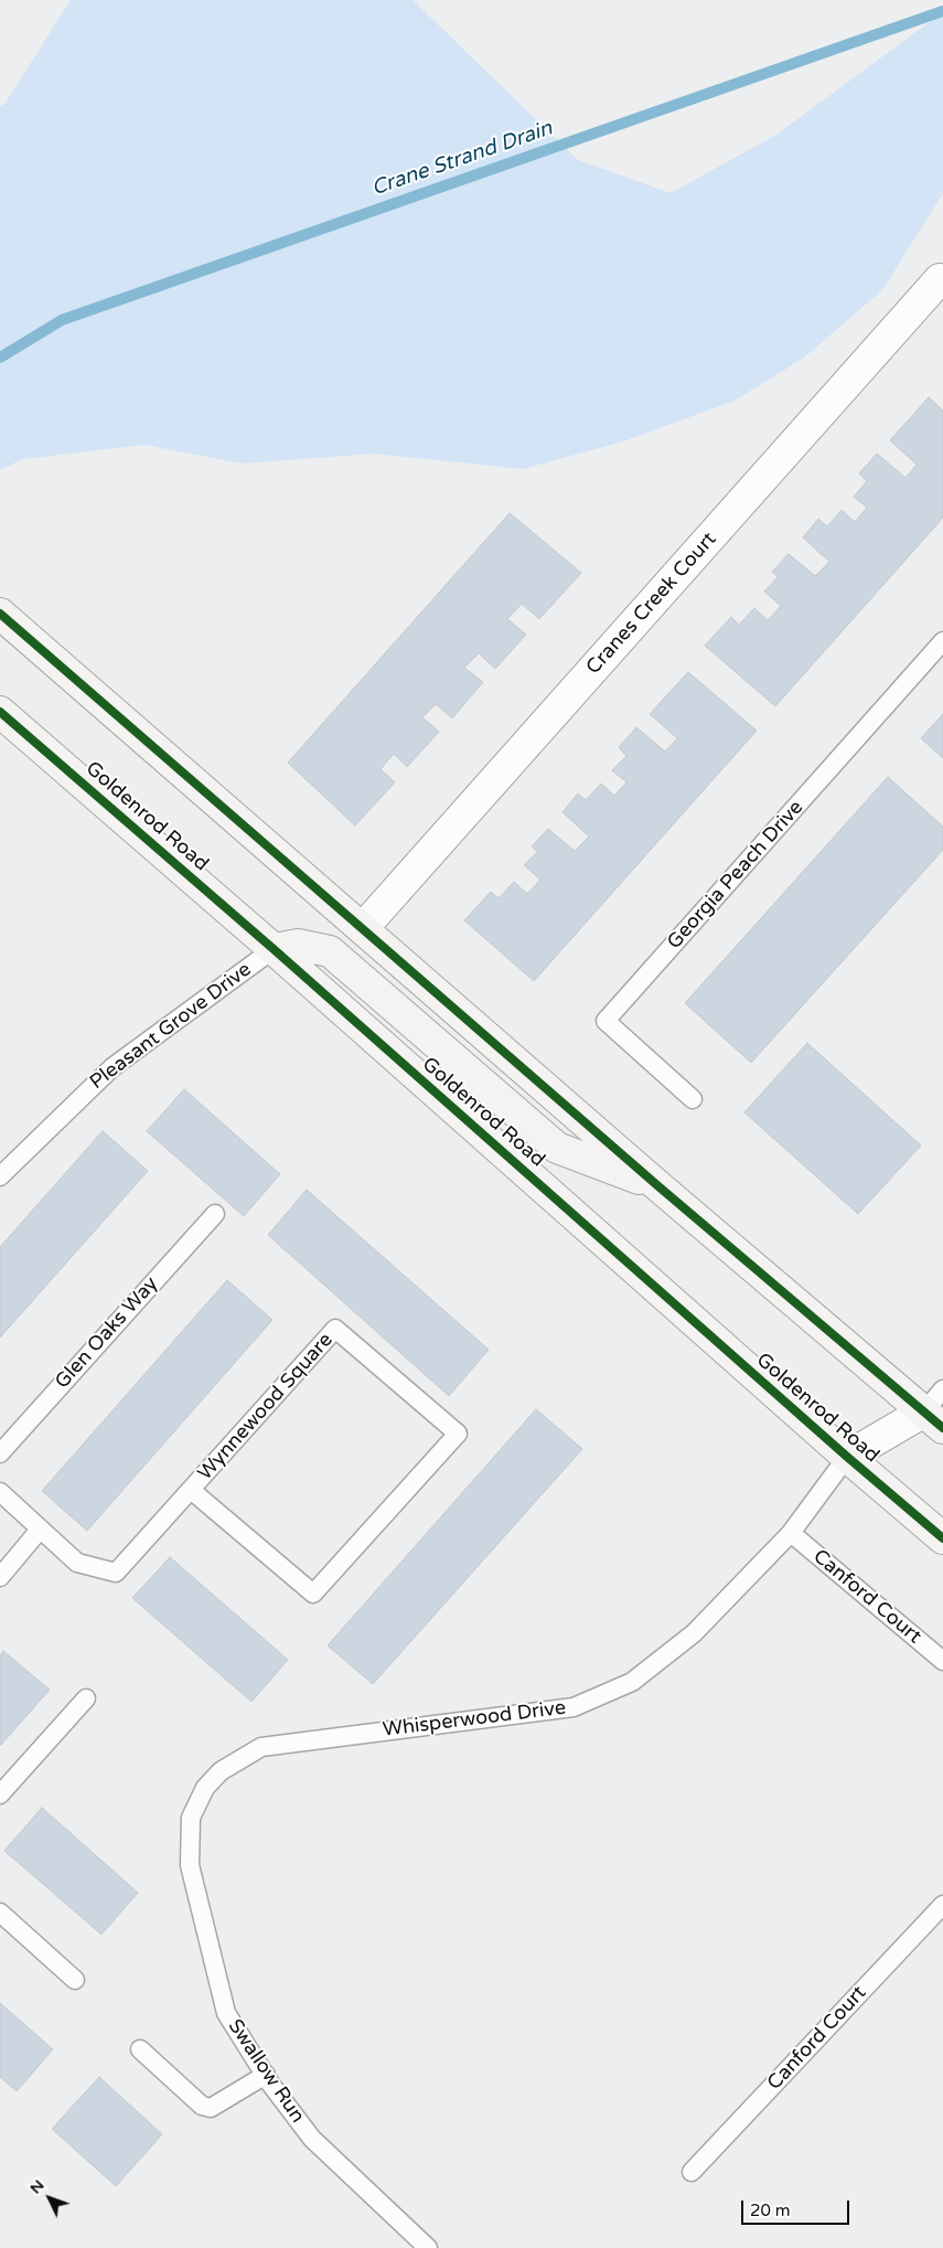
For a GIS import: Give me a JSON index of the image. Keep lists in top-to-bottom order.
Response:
{
  "streets": {
    "main road": ["Goldenrod Road"],
    "street": ["Cranes Creek Court"],
    "lane": [
      "Georgia Peach Drive",
      "Pleasant Grove Drive",
      "Glen Oaks Way",
      "Wynnewood Square",
      "Canford Court",
      "Whisperwood Drive",
      "Swallow Run"
    ]
  },
  "crossings": [
    ["Goldenrod Road", "Pleasant Grove Drive"],
    ["Goldenrod Road", "Whisperwood Drive"],
    ["Canford Court", "Whisperwood Drive"],
    ["Whisperwood Drive", "Swallow Run"]
  ],
  "water": ["Crane Strand Drain"],
  "scale_bar": "20 m",
  "north": "top left"
}
